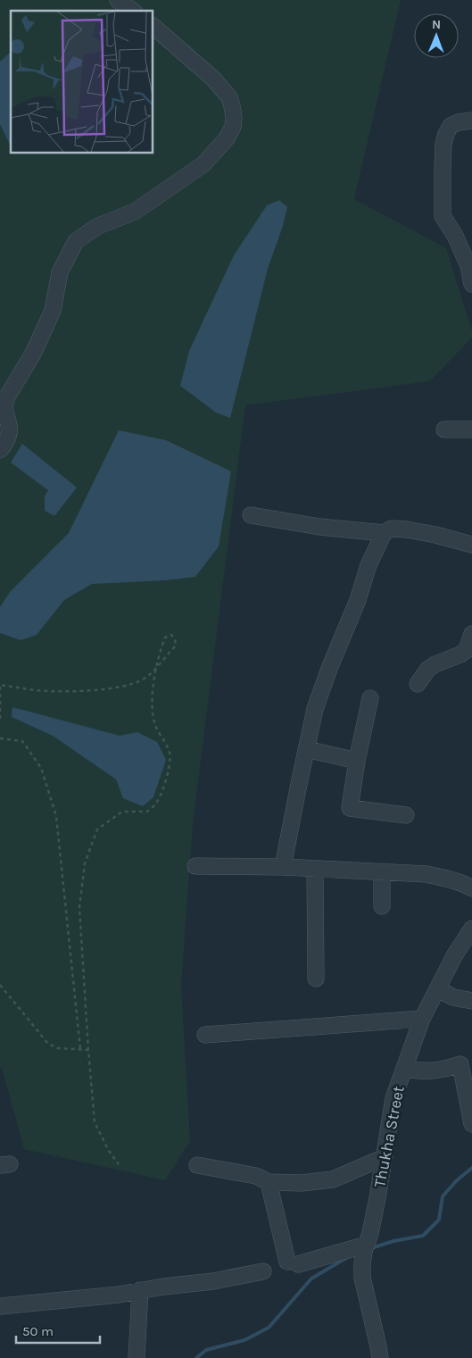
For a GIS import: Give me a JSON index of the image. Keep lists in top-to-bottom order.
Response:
{
  "streets": {
    "street": ["Thukha Street"]
  },
  "scale_bar": "50 m",
  "north": "top"
}
